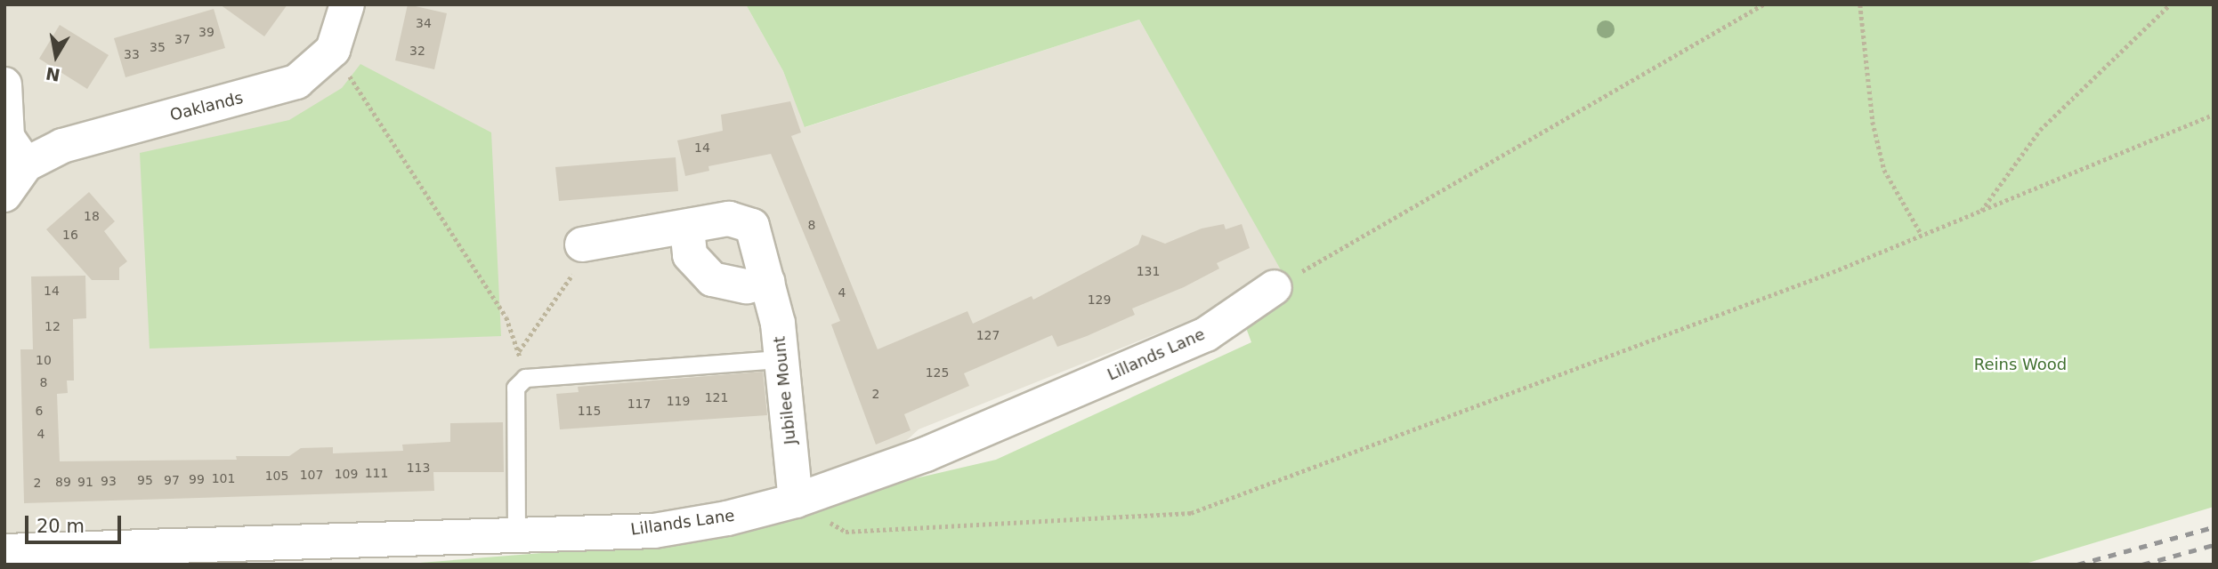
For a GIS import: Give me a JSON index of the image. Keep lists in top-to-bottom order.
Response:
{
  "streets": {
    "street": ["Oaklands", "Lillands Lane", "Jubilee Mount"]
  },
  "crossings": [
    ["Lillands Lane", "Jubilee Mount"]
  ],
  "parks": ["Reins Wood"],
  "house_numbers": [
    "34",
    "39",
    "37",
    "35",
    "32",
    "33",
    "14",
    "18",
    "8",
    "16",
    "131",
    "14",
    "4",
    "129",
    "12",
    "127",
    "10",
    "125",
    "8",
    "2",
    "121",
    "119",
    "117",
    "6",
    "115",
    "4",
    "113",
    "111",
    "109",
    "107",
    "105",
    "101",
    "99",
    "95",
    "97",
    "93",
    "89",
    "91",
    "2"
  ],
  "scale_bar": "20 m",
  "north": "bottom"
}
